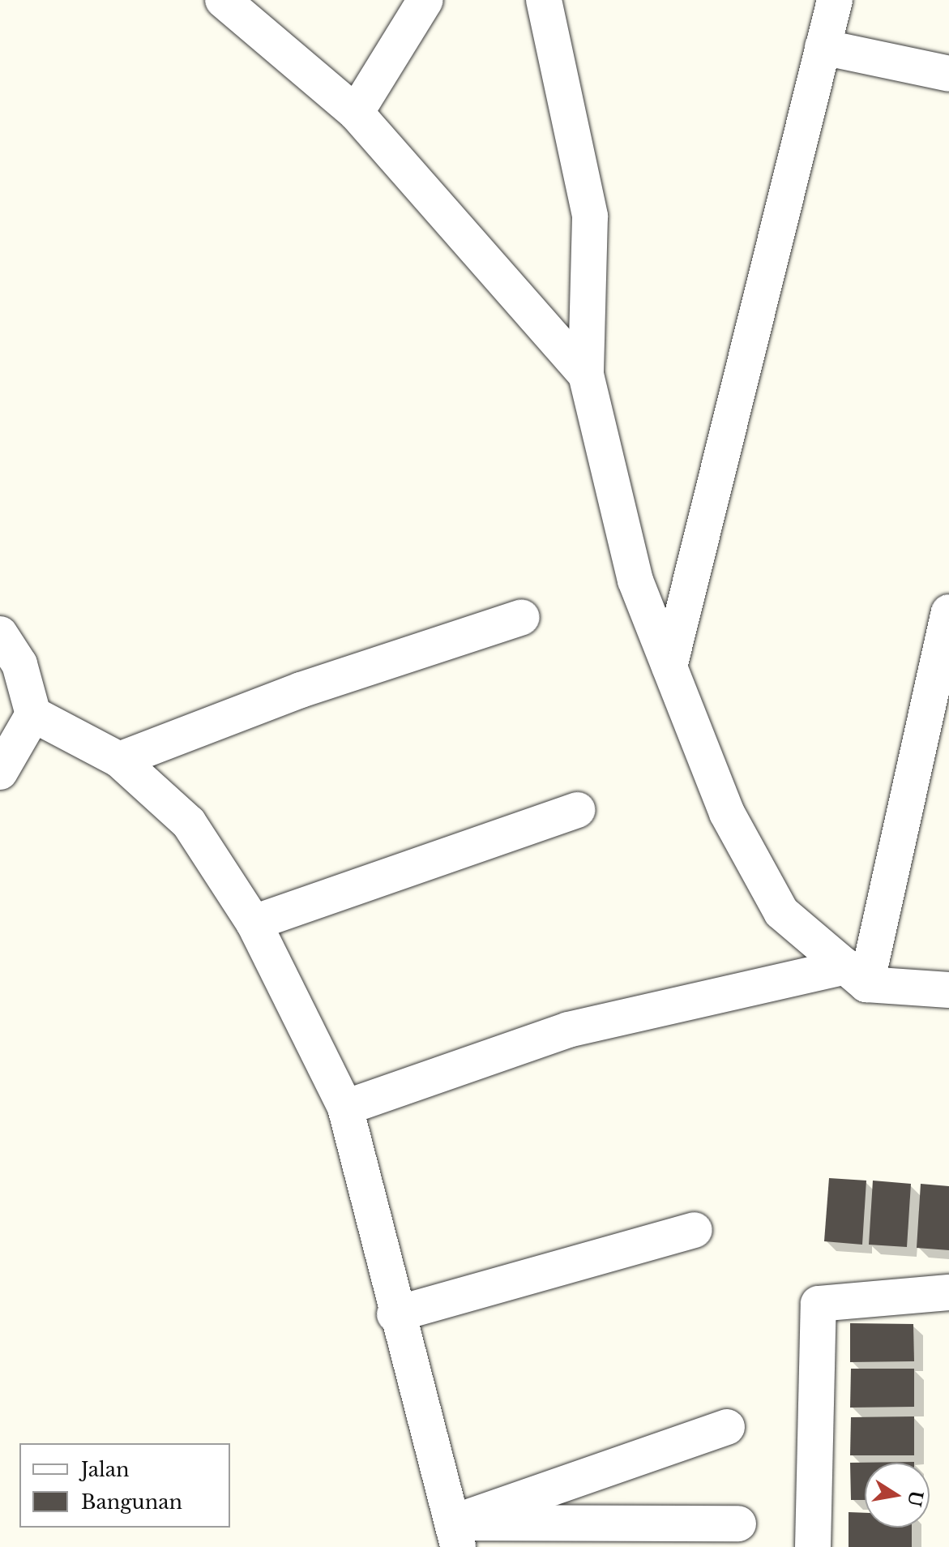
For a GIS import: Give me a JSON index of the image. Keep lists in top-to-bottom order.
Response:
{
  "legend": ["Jalan", "Bangunan"],
  "north": "right"
}
